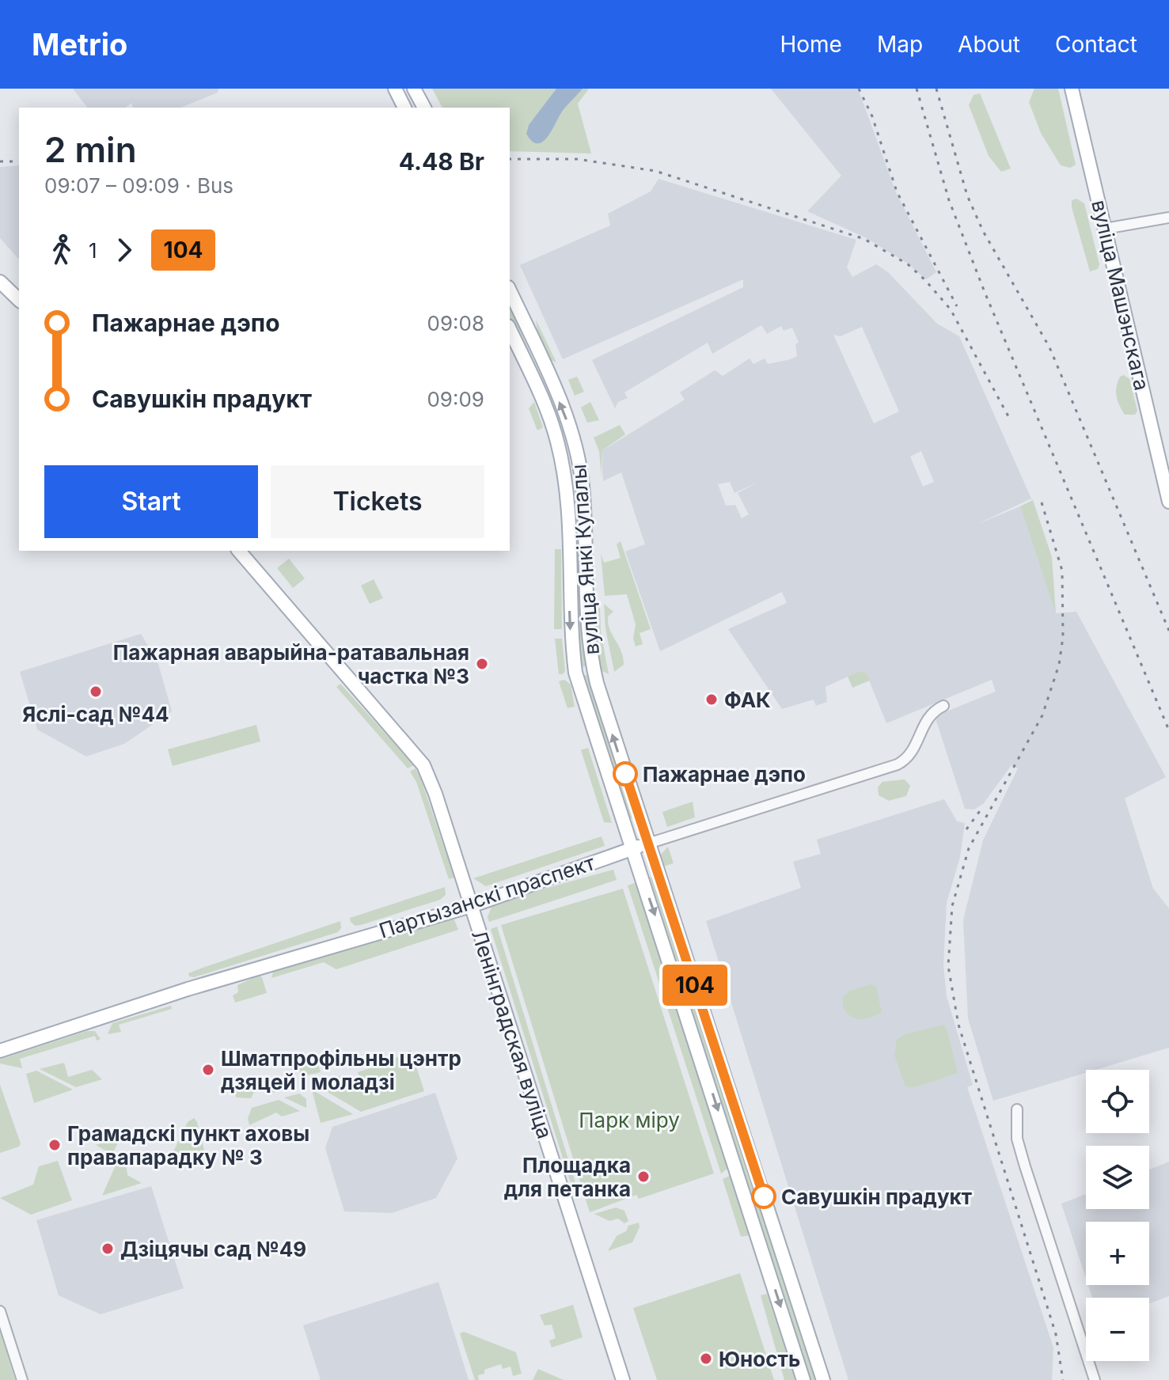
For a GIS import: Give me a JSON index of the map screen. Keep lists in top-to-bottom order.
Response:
{
  "streets": {
    "main road": [
      "вуліца Машэнскага",
      "вуліца Янкі Купалы",
      "Партызанскі праспект",
      "Ленінградская вуліца"
    ]
  },
  "crossings": [
    ["вуліца Янкі Купалы", "Партызанскі праспект"],
    ["Партызанскі праспект", "Ленінградская вуліца"]
  ],
  "parks": ["Парк міру"],
  "places": [
    "Пажарная аварыйна-ратавальная частка №3",
    "Яслі-сад №44",
    "ФАК",
    "Пажарнае дэпо",
    "Шматпрофільны цэнтр дзяцей і моладзі",
    "Грамадскі пункт аховы правапарадку № 3",
    "Площадка для петанка",
    "Савушкін прадукт",
    "Дзіцячы сад №49",
    "Юность"
  ],
  "lines": ["bus line 104"],
  "page": {
    "header": "Metrio",
    "nav": [
      "Home",
      "Map",
      "About",
      "Contact"
    ],
    "on_map": "104",
    "heading": ["2 min", "09:07 – 09:09 · Bus", "4.48 Br"],
    "legs": ["1", "104"],
    "list": [
      {
        "name": "Пажарнае дэпо",
        "value": "09:08"
      },
      {
        "name": "Савушкін прадукт",
        "value": "09:09"
      }
    ],
    "buttons": ["Start", "Tickets"],
    "map_buttons": ["+", "−"]
  }
}
